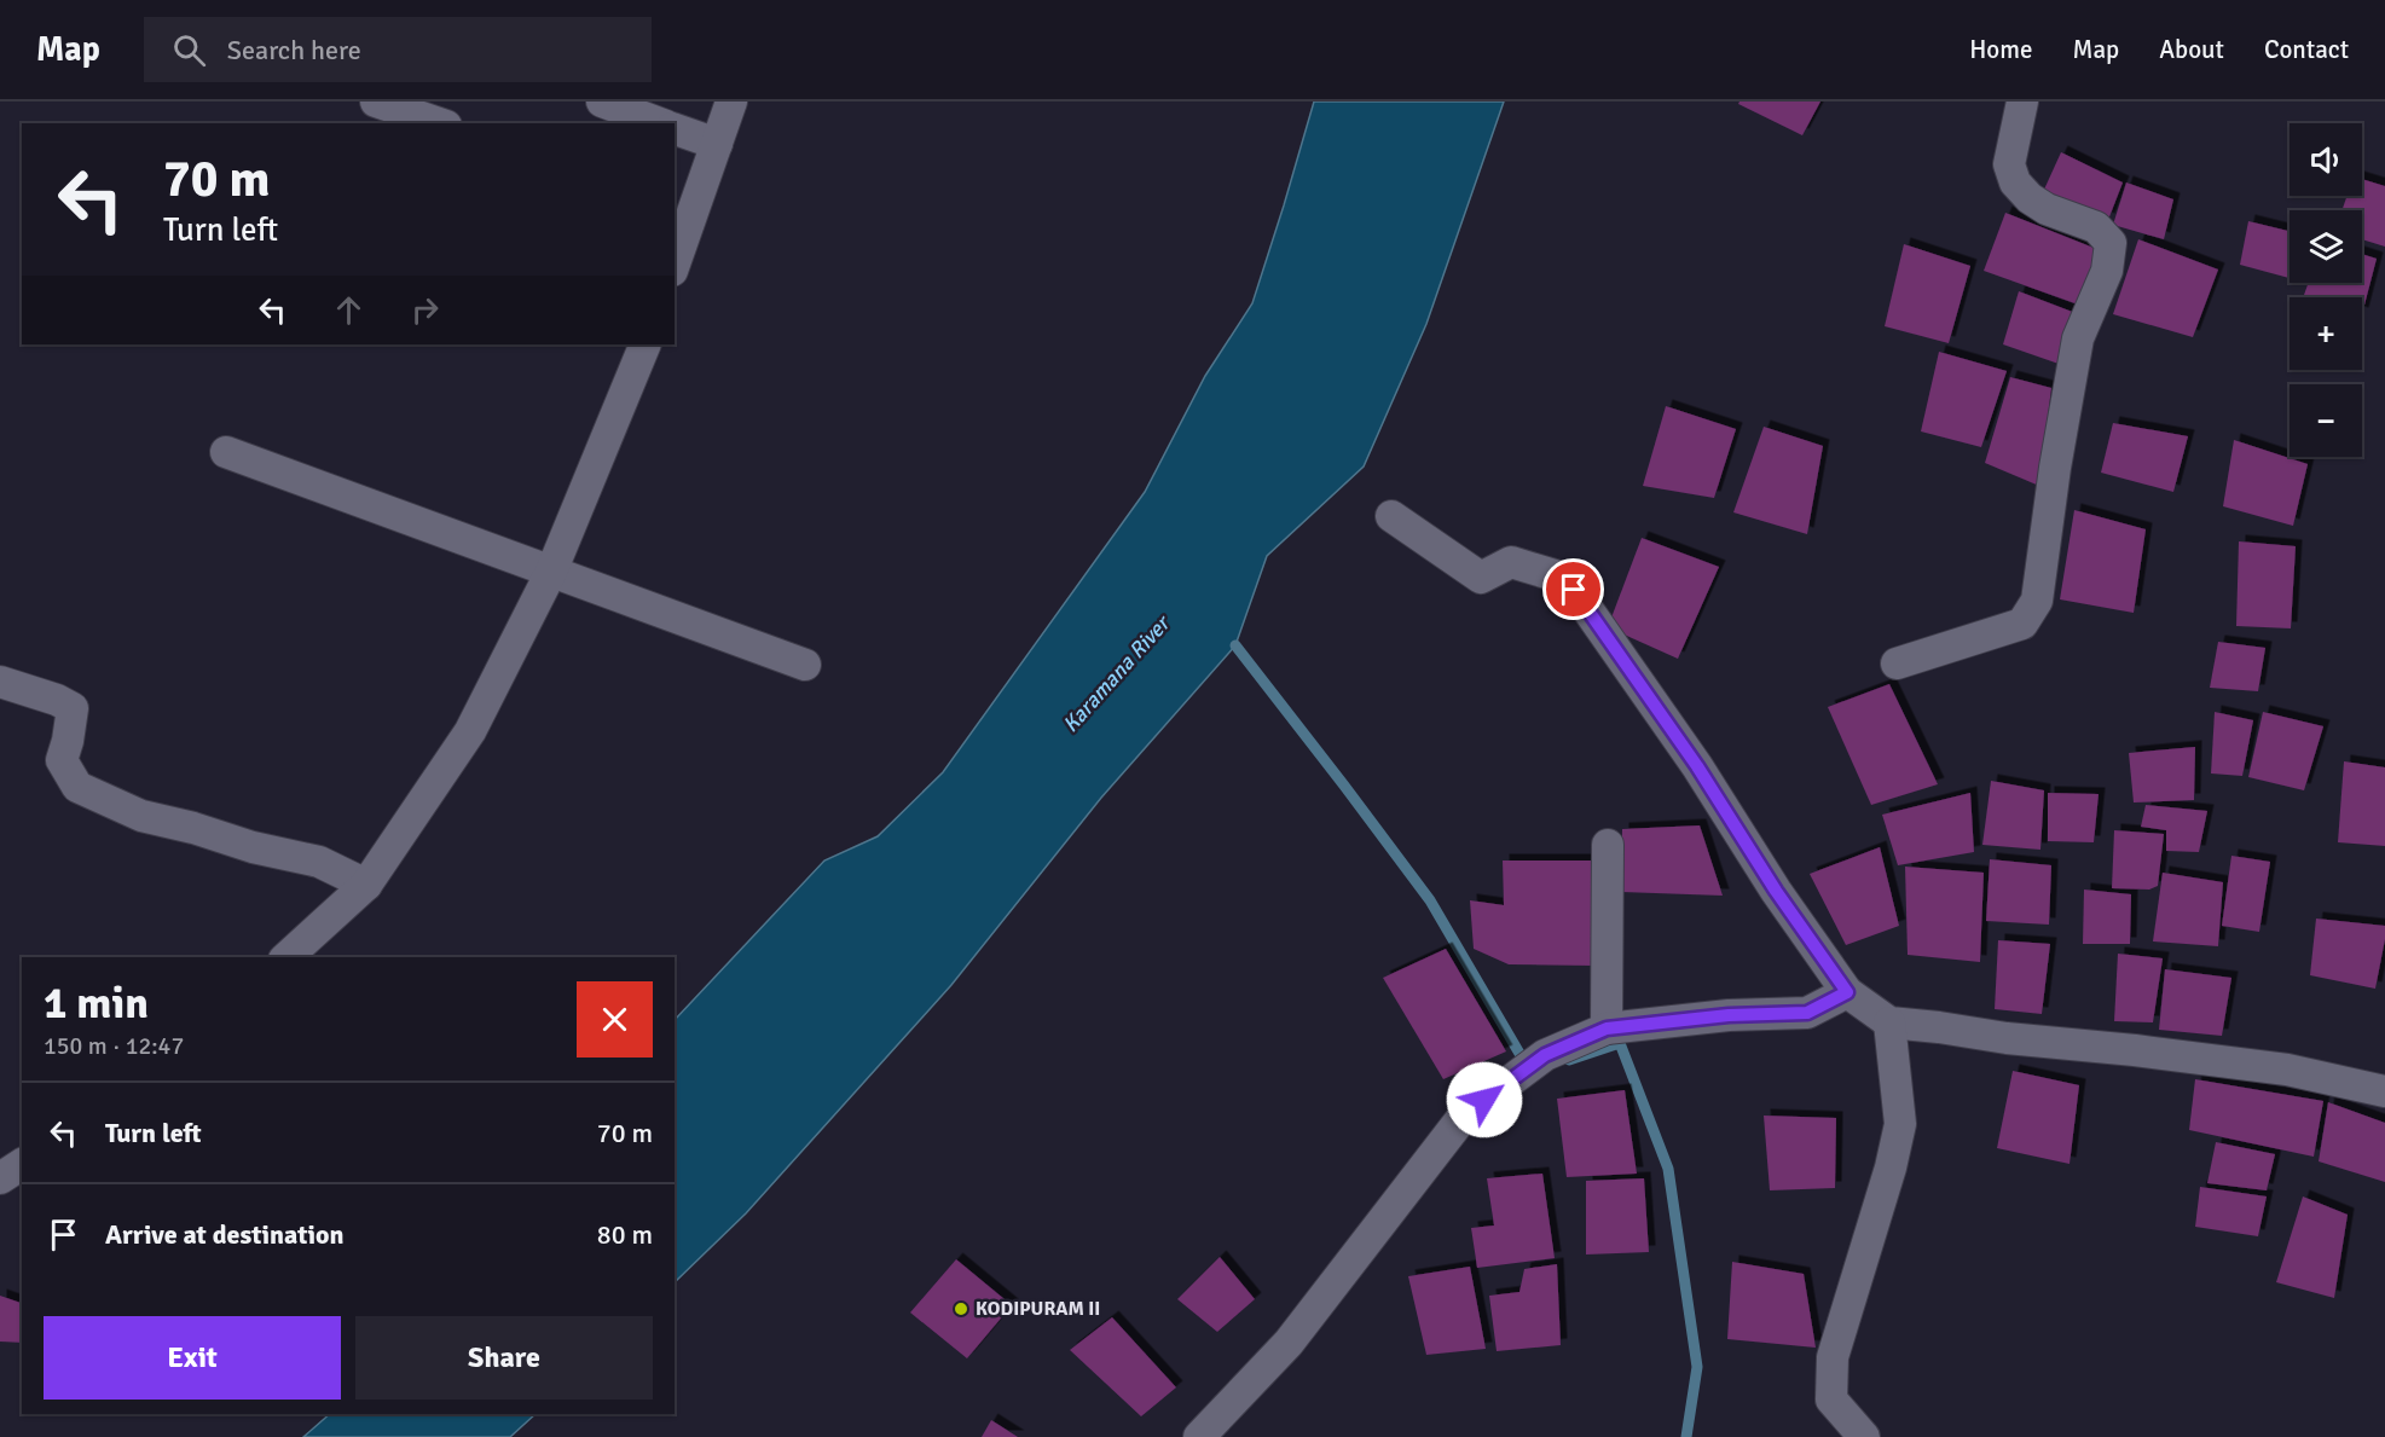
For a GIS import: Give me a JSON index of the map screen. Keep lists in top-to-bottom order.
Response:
{
  "water": ["Karamana River"],
  "places": ["KODIPURAM II"],
  "page": {
    "header": "Map",
    "search": "Search here",
    "nav": [
      "Home",
      "Map",
      "About",
      "Contact"
    ],
    "map_buttons": ["+", "−"],
    "turn": ["70 m", "Turn left"],
    "heading": ["1 min", "150 m · 12:47"],
    "list": [
      {
        "name": "Turn left",
        "value": "70 m"
      },
      {
        "name": "Arrive at destination",
        "value": "80 m"
      }
    ],
    "buttons": ["Exit", "Share"]
  }
}
